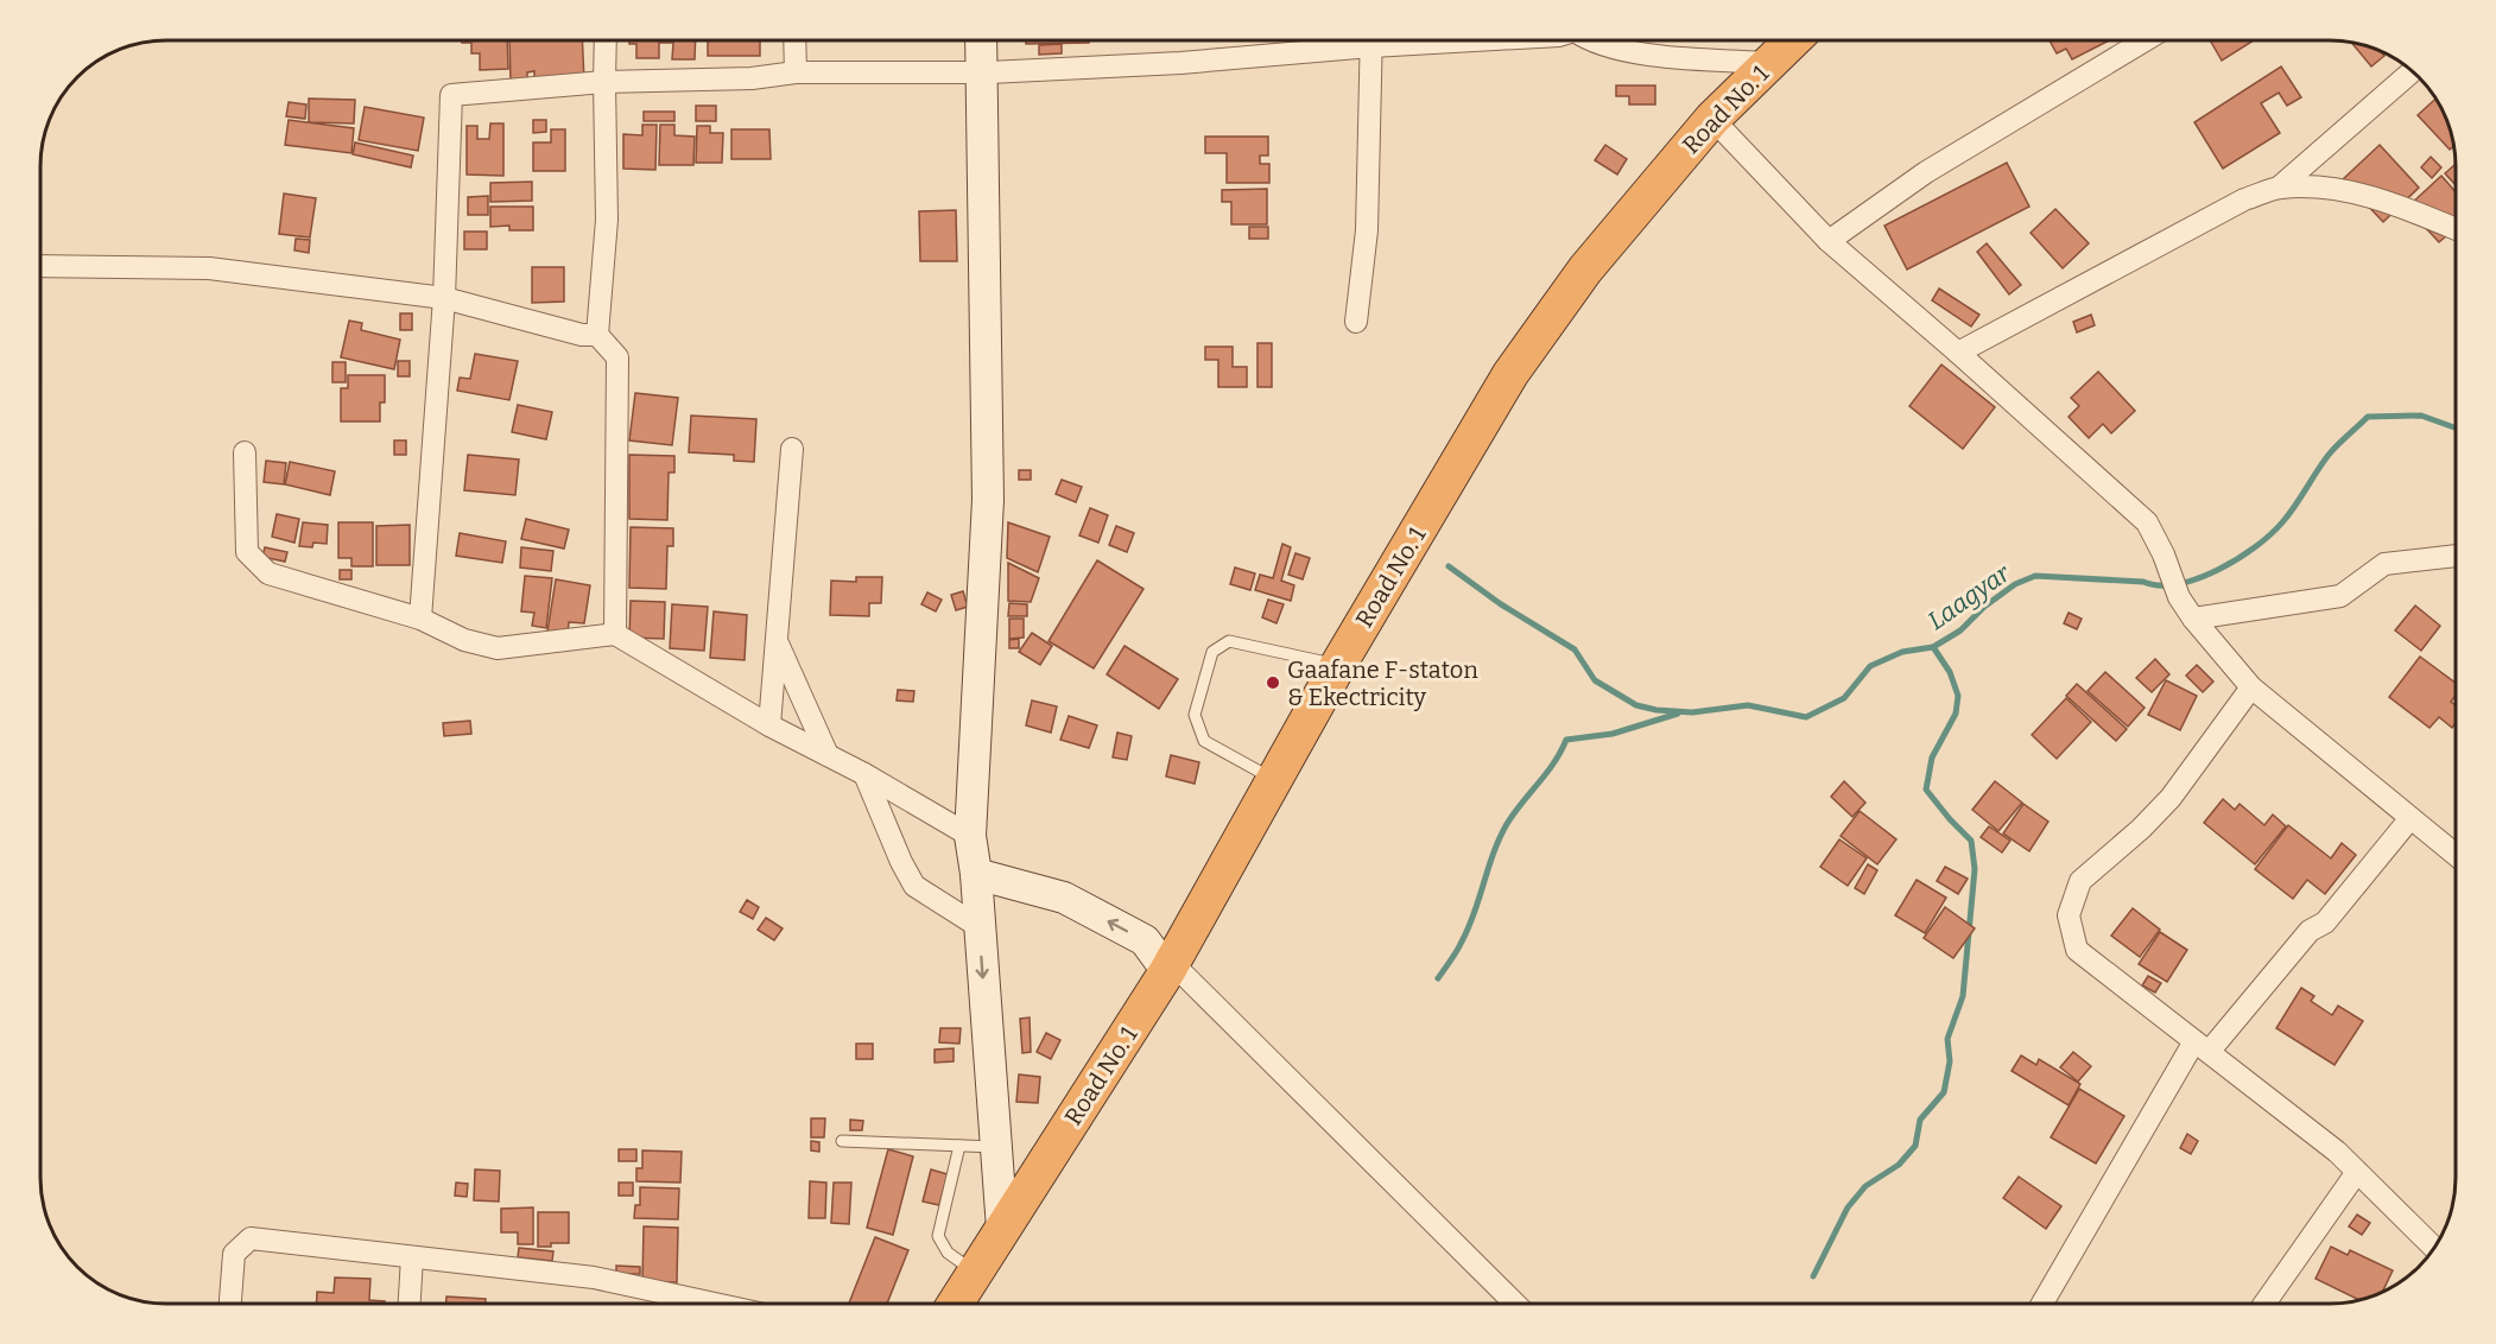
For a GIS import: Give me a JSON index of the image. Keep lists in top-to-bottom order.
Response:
{
  "streets": {
    "highway": ["Road No. 1"]
  },
  "water": ["Laagyar"],
  "places": ["Gaafane F-staton & Ekectricity"]
}
